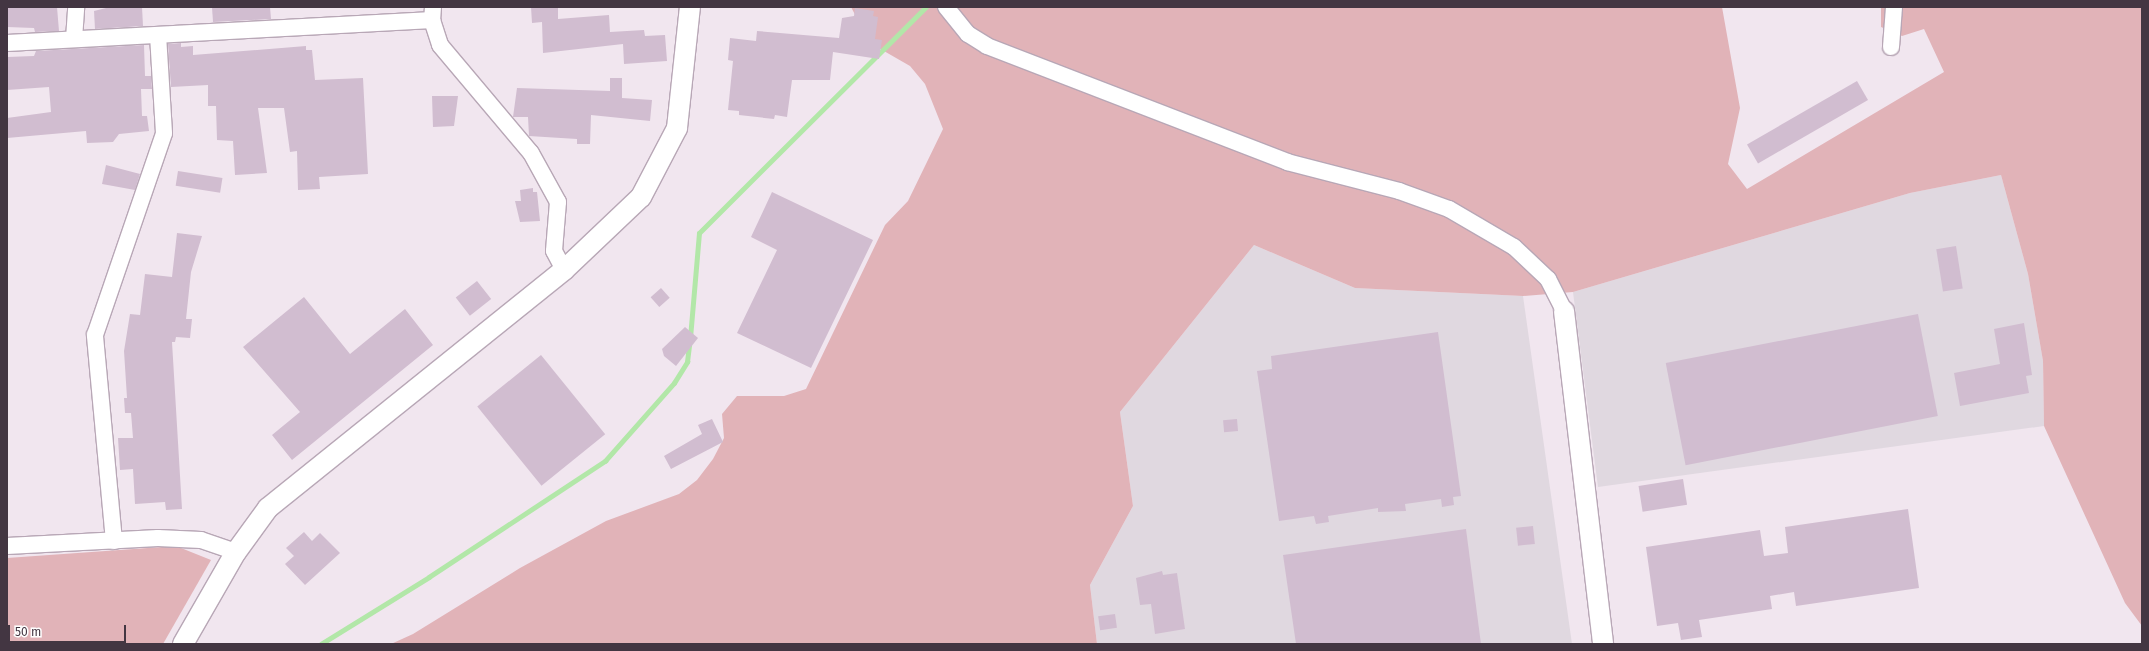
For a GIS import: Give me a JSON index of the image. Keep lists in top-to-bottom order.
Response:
{
  "scale_bar": "50 m"
}
